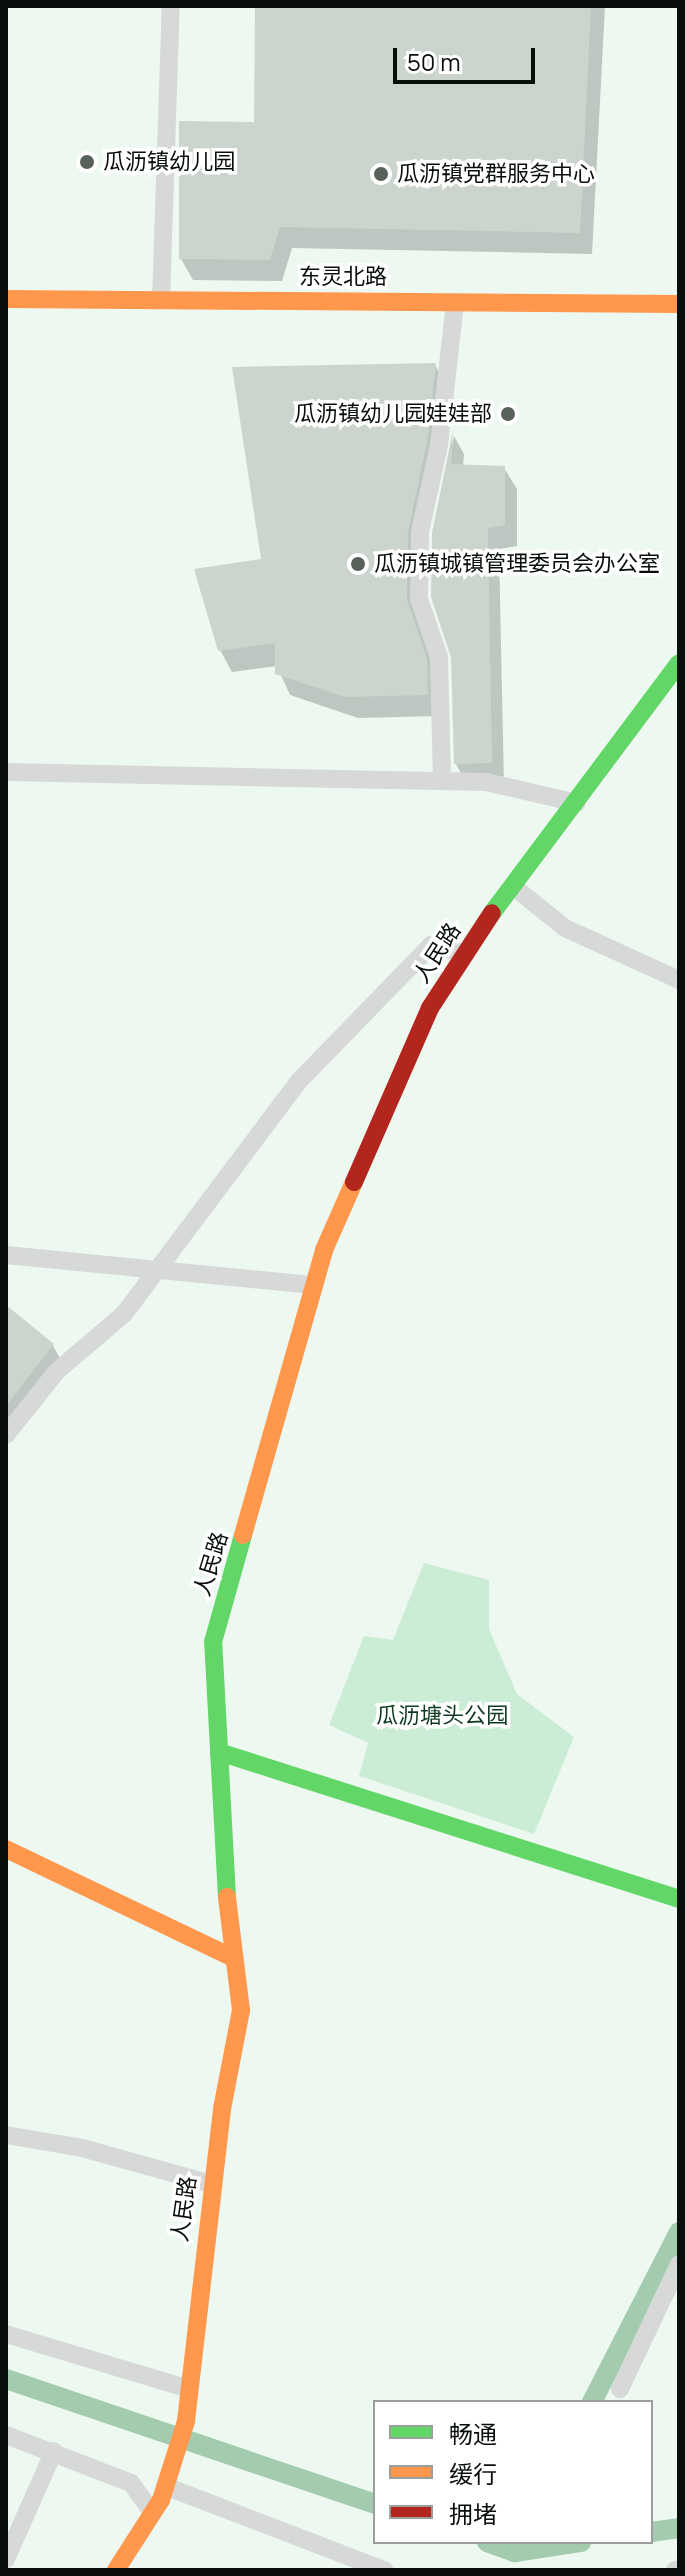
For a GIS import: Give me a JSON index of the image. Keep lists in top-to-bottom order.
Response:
{
  "streets": {
    "street": ["东灵北路", "人民路"]
  },
  "parks": ["瓜沥塘头公园"],
  "places": [
    "瓜沥镇幼儿园",
    "瓜沥镇党群服务中心",
    "瓜沥镇幼儿园娃娃部",
    "瓜沥镇城镇管理委员会办公室"
  ],
  "legend": ["畅通", "缓行", "拥堵"],
  "scale_bar": "50 m"
}
